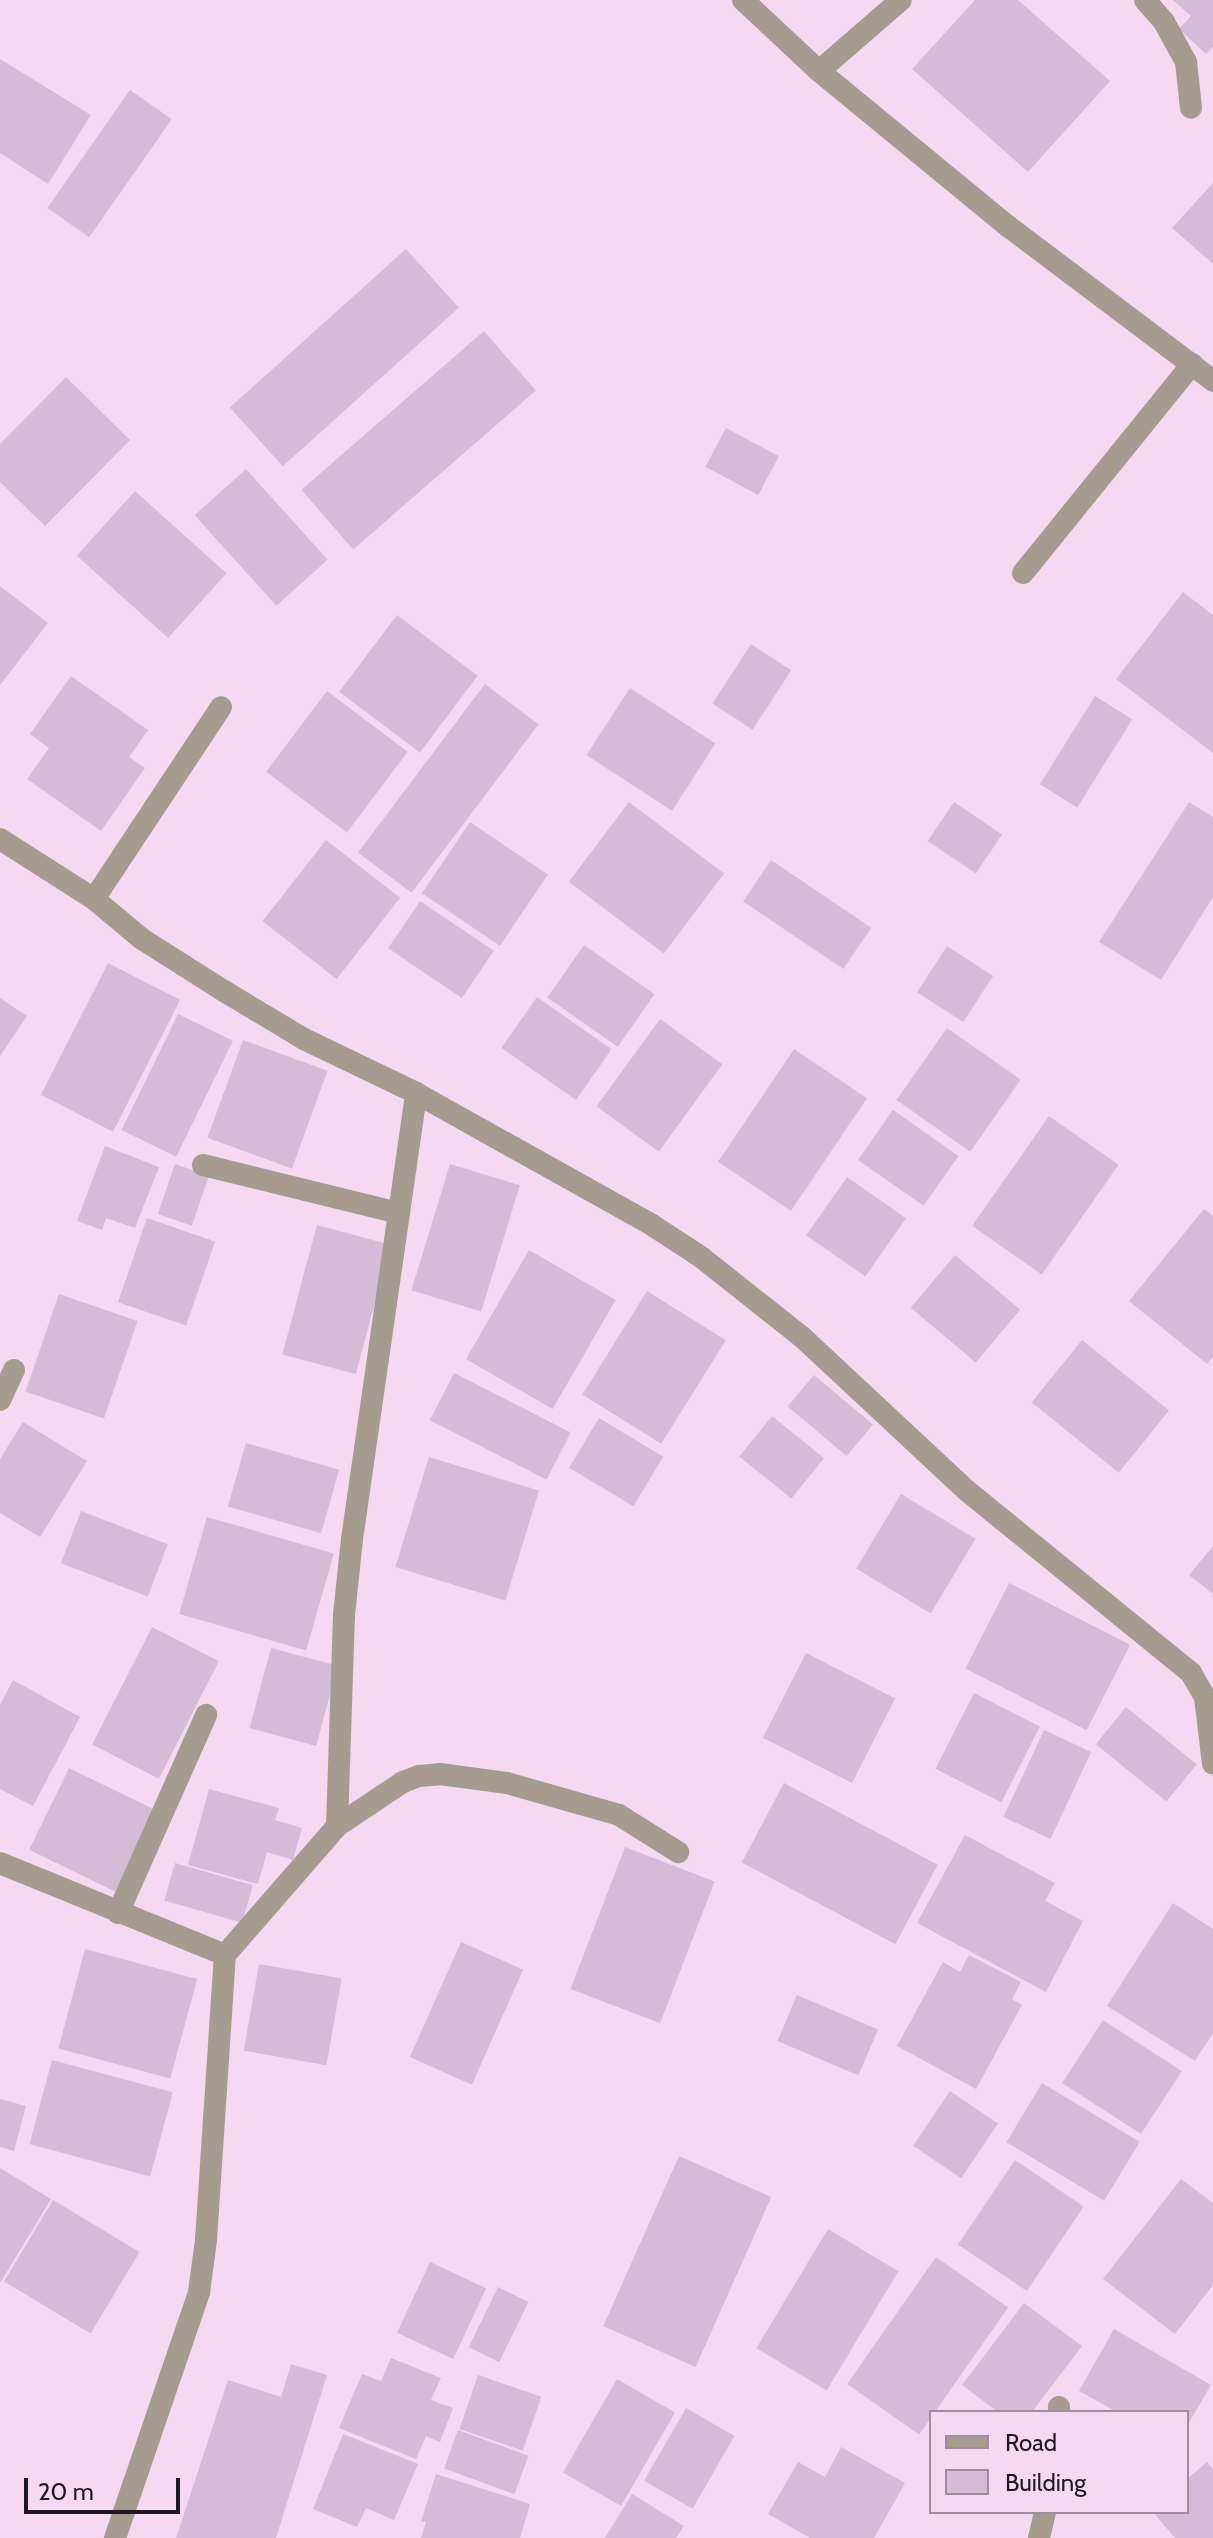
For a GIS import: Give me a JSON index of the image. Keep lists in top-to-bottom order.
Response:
{
  "legend": ["Road", "Building"],
  "scale_bar": "20 m"
}
